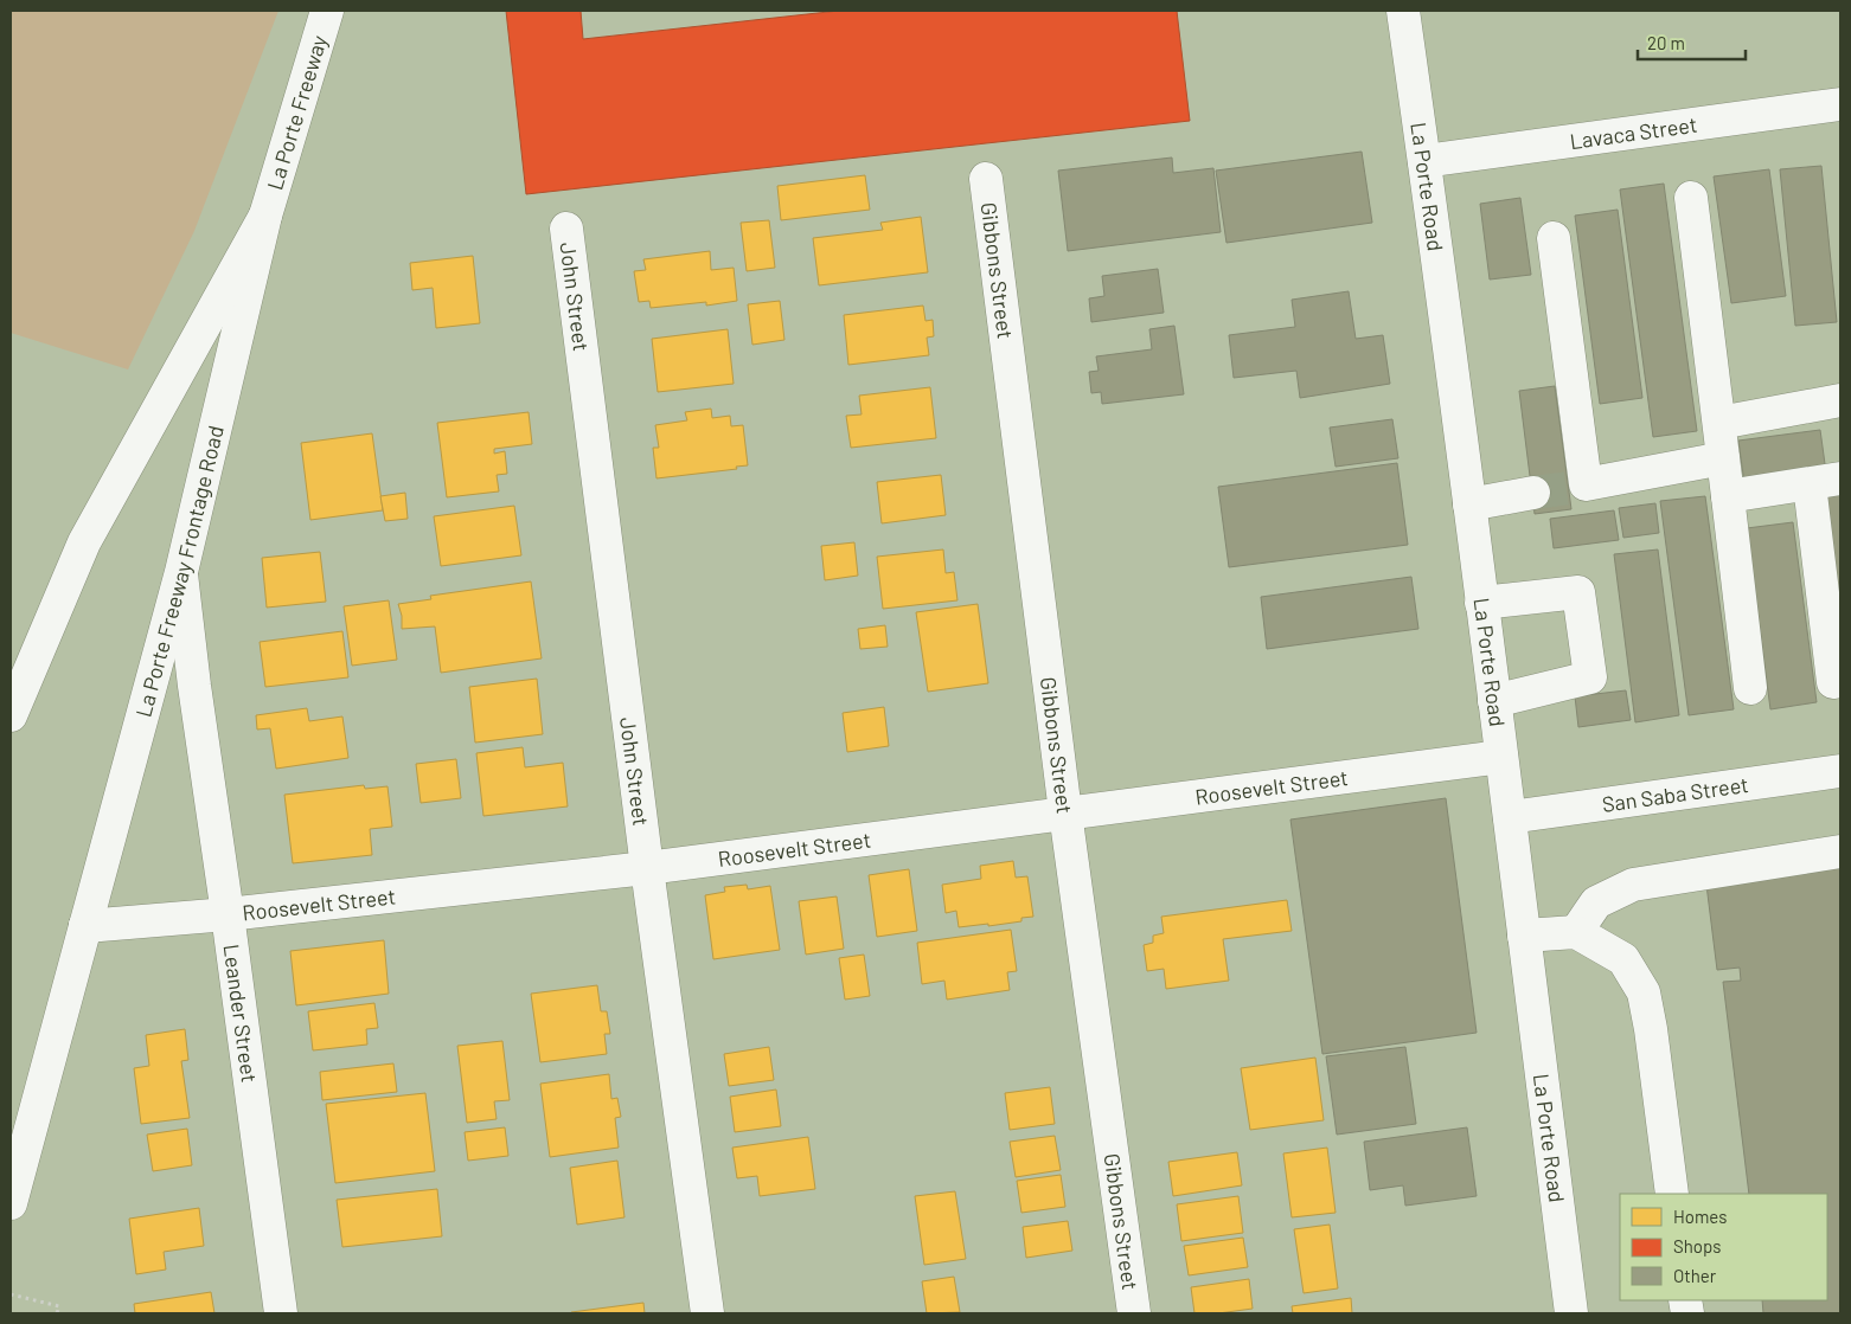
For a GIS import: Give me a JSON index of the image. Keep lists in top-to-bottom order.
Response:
{
  "streets": {
    "main road": [
      "La Porte Freeway",
      "Lavaca Street",
      "La Porte Road",
      "Gibbons Street",
      "John Street",
      "La Porte Freeway Frontage Road",
      "Roosevelt Street",
      "San Saba Street",
      "Leander Street"
    ]
  },
  "crossings": [
    ["La Porte Freeway", "La Porte Freeway Frontage Road"],
    ["Lavaca Street", "La Porte Road"],
    ["La Porte Road", "Roosevelt Street"],
    ["La Porte Road", "San Saba Street"],
    ["Gibbons Street", "Roosevelt Street"],
    ["John Street", "Roosevelt Street"],
    ["La Porte Freeway Frontage Road", "Roosevelt Street"],
    ["La Porte Freeway Frontage Road", "Leander Street"],
    ["Roosevelt Street", "Leander Street"]
  ],
  "legend": ["Homes", "Shops", "Other"],
  "scale_bar": "20 m"
}
